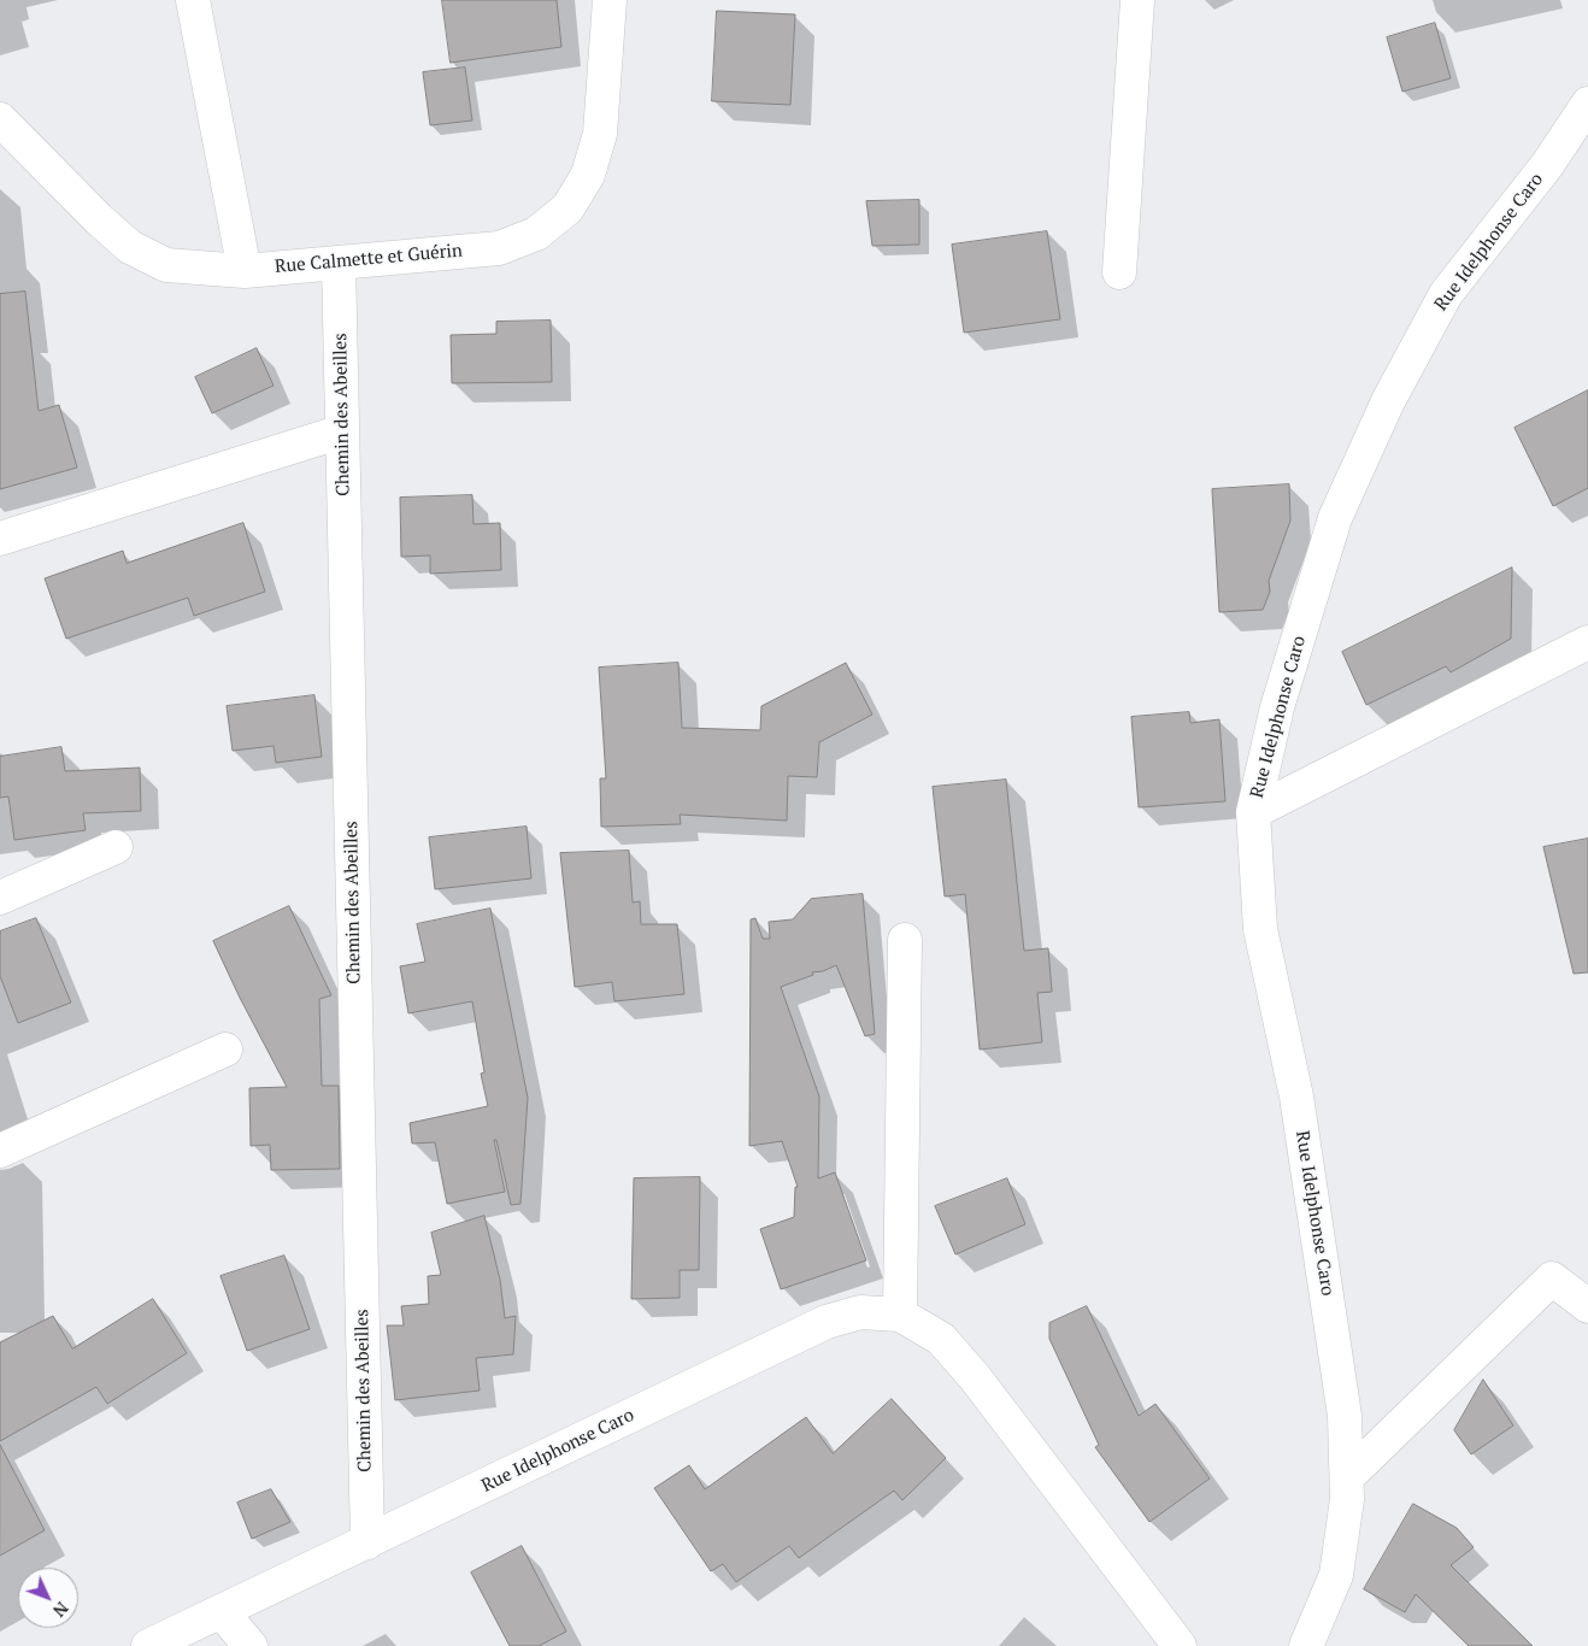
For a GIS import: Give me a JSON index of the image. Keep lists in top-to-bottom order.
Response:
{
  "streets": {
    "street": ["Rue Idelphonse Caro", "Rue Calmette et Guérin", "Chemin des Abeilles"]
  },
  "crossings": [
    ["Rue Idelphonse Caro", "Chemin des Abeilles"],
    ["Rue Calmette et Guérin", "Chemin des Abeilles"]
  ],
  "north": "bottom right"
}
